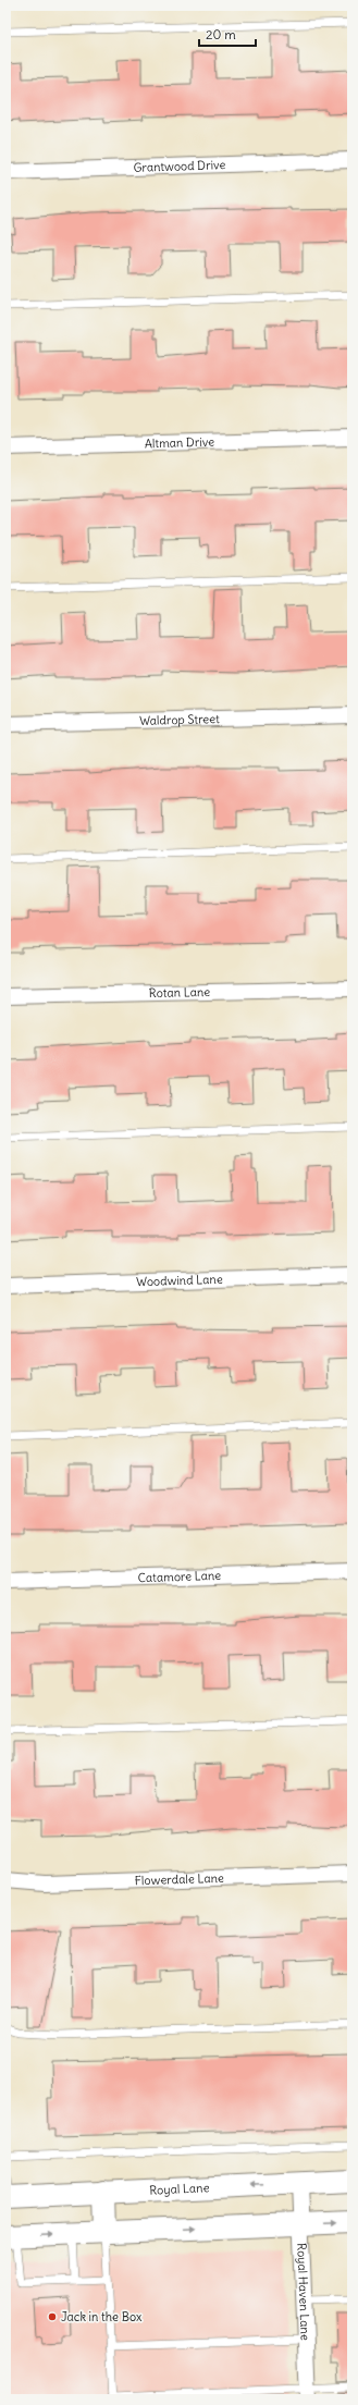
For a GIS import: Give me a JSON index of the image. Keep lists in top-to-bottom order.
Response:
{
  "streets": {
    "main road": ["Royal Lane"],
    "street": [
      "Grantwood Drive",
      "Altman Drive",
      "Waldrop Street",
      "Rotan Lane",
      "Woodwind Lane",
      "Catamore Lane",
      "Flowerdale Lane",
      "Royal Haven Lane"
    ]
  },
  "crossings": [
    ["Royal Lane", "Royal Haven Lane"]
  ],
  "places": ["Jack in the Box"],
  "scale_bar": "20 m"
}
